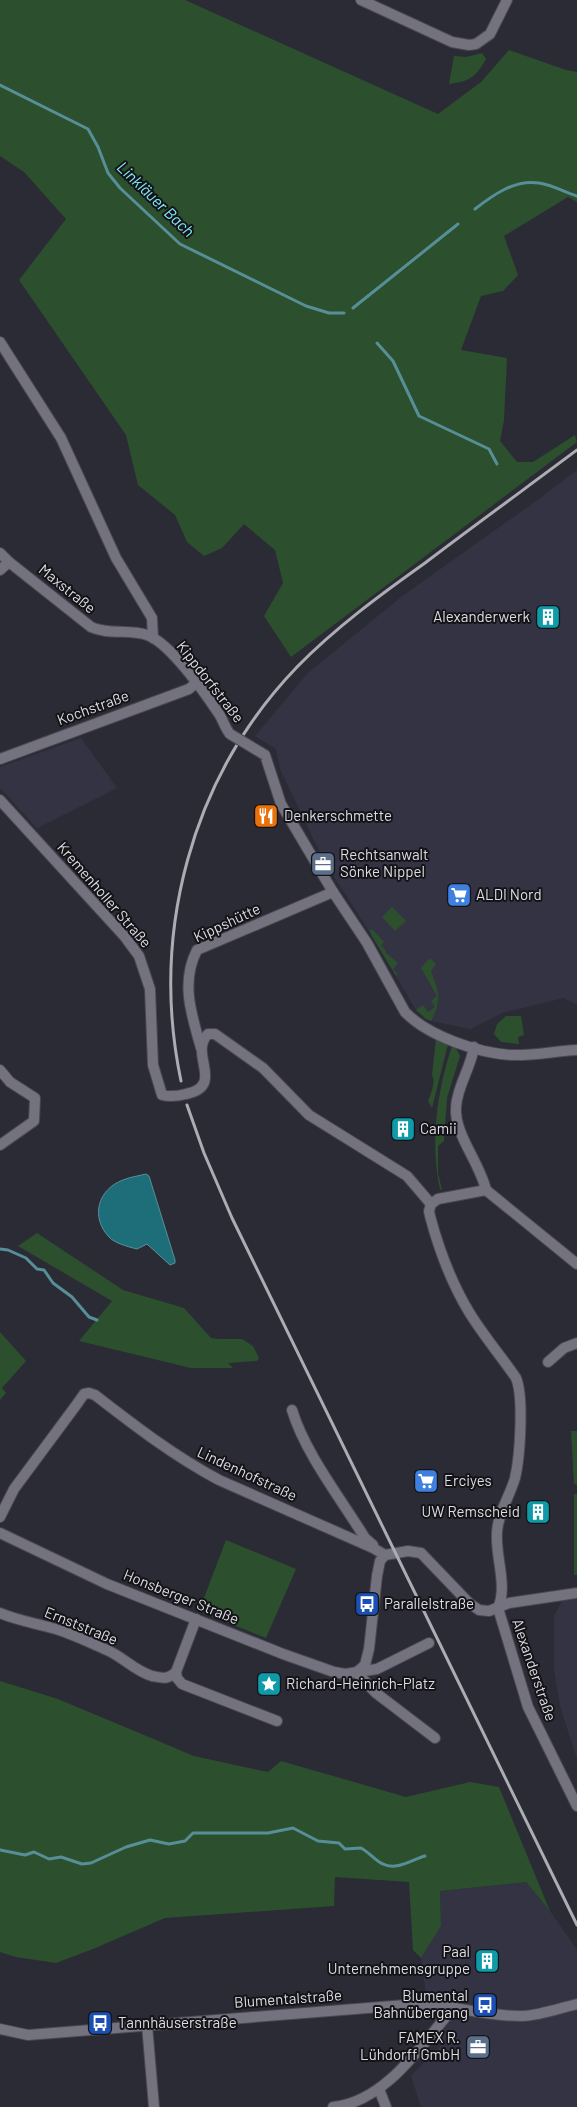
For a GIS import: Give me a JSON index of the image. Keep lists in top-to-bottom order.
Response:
{
  "streets": {
    "street": [
      "Maxstraße",
      "Kippdorfstraße",
      "Kochstraße",
      "Kremenholler Straße",
      "Kippshütte",
      "Lindenhofstraße",
      "Honsberger Straße",
      "Ernststraße",
      "Alexanderstraße",
      "Blumentalstraße"
    ]
  },
  "crossings": [
    ["Maxstraße", "Kippdorfstraße"],
    ["Kippdorfstraße", "Kochstraße"],
    ["Kippdorfstraße", "Kippshütte"],
    ["Kremenholler Straße", "Kippshütte"]
  ],
  "water": ["Linkläuer Bach"],
  "places": {
    "building": [
      "Alexanderwerk",
      "Camii",
      "UW Remscheid",
      "Paal Unternehmensgruppe"
    ],
    "restaurant": ["Denkerschmette"],
    "office": ["Rechtsanwalt Sönke Nippel", "FAMEX R. Lühdorff GmbH"],
    "supermarket": ["ALDI Nord", "Erciyes"],
    "bus stop": ["Parallelstraße", "Blumental Bahnübergang", "Tannhäuserstraße"],
    "place": ["Richard-Heinrich-Platz"]
  }
}
